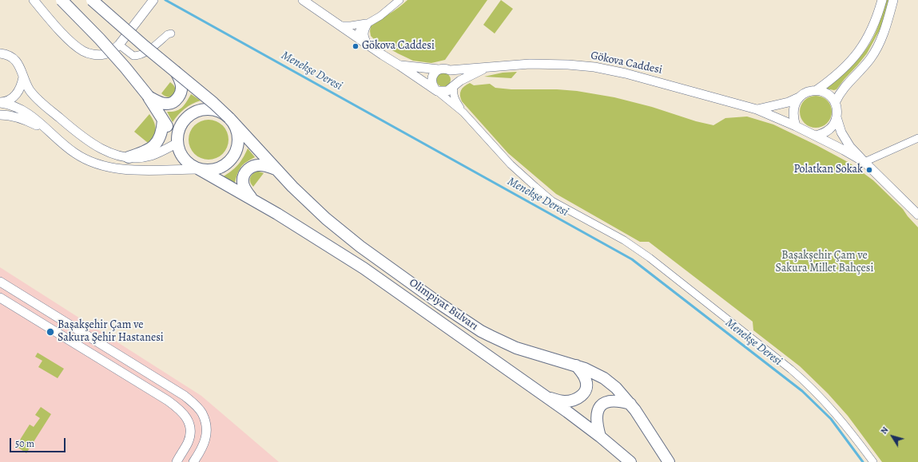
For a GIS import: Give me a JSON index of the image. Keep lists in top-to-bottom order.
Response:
{
  "streets": {
    "main road": ["Olimpiyat Bulvarı"],
    "street": ["Gökova Caddesi"]
  },
  "water": ["Menekşe Deresi"],
  "parks": ["Başakşehir Çam ve Sakura Millet Bahçesi"],
  "places": ["Gökova Caddesi", "Polatkan Sokak", "Başakşehir Çam ve Sakura Şehir Hastanesi"],
  "scale_bar": "50 m",
  "north": "top left"
}
